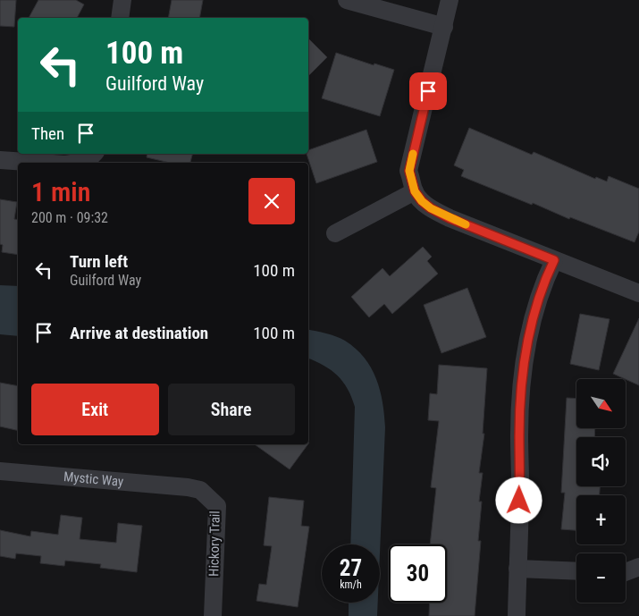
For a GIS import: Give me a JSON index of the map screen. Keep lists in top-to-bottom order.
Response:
{
  "streets": {
    "street": ["Mystic Way", "Hickory Trail"]
  },
  "crossings": [
    ["Mystic Way", "Hickory Trail"]
  ],
  "north": "bottom right",
  "page": {
    "turn": ["100 m", "Guilford Way"],
    "then": "Then",
    "heading": ["1 min", "200 m · 09:32"],
    "list": [
      {
        "name": "Turn left",
        "note": "Guilford Way",
        "value": "100 m"
      },
      {
        "name": "Arrive at destination",
        "value": "100 m"
      }
    ],
    "buttons": ["Exit", "Share"],
    "map_buttons": ["+", "−"],
    "speed": "27 km/h",
    "limit": "30"
  }
}
